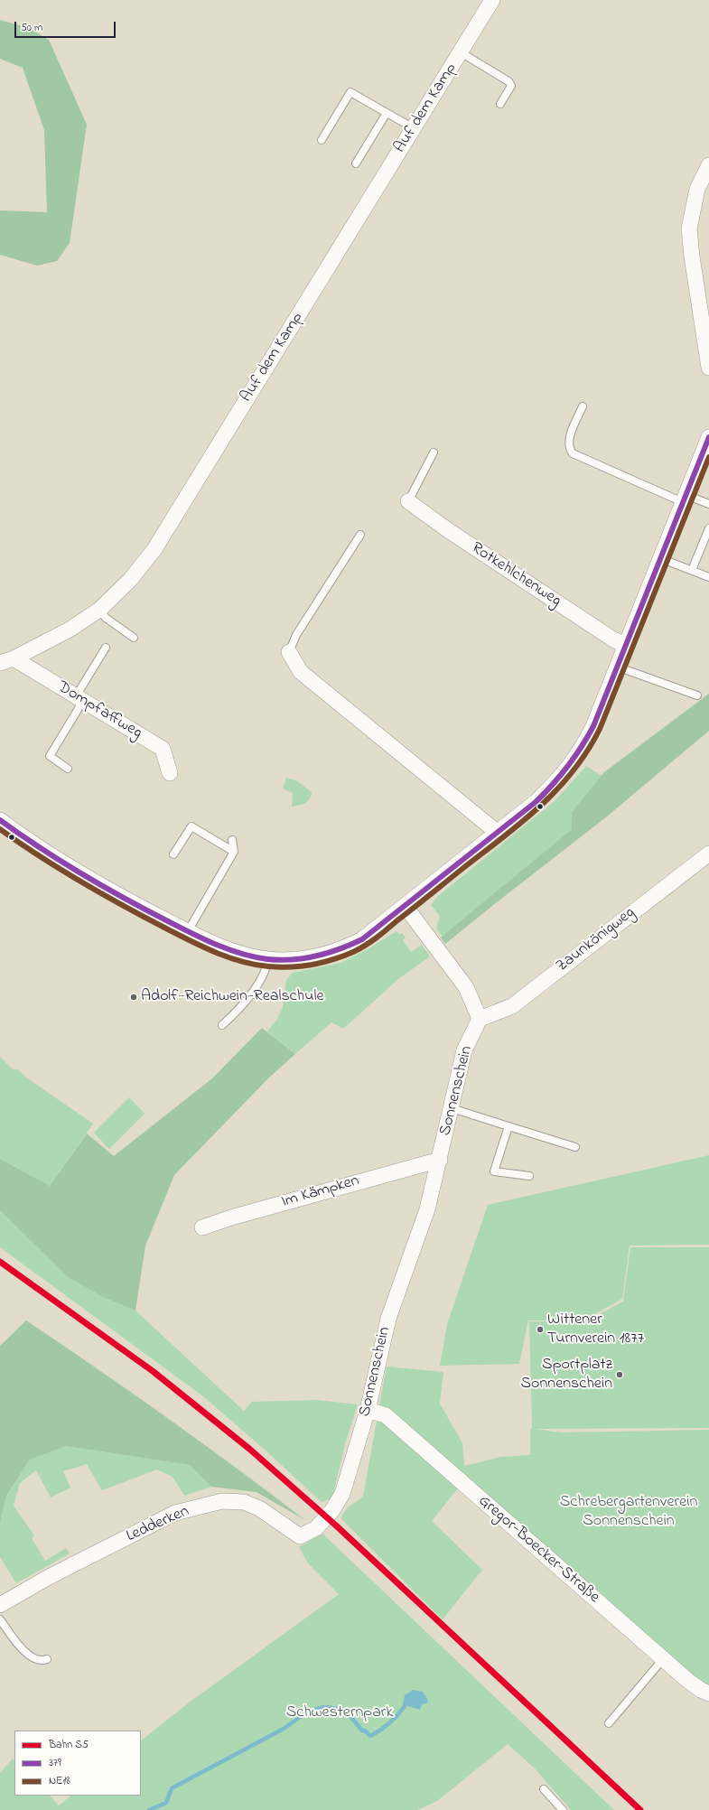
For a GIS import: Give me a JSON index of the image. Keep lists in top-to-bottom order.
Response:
{
  "streets": {
    "street": [
      "Auf dem Kamp",
      "Rotkehlchenweg",
      "Dompfaffweg",
      "Zaunkönigweg",
      "Sonnenschein",
      "Im Kämpken",
      "Ledderken",
      "Gregor-Boecker-Straße"
    ]
  },
  "crossings": [
    ["Auf dem Kamp", "Dompfaffweg"],
    ["Zaunkönigweg", "Sonnenschein"],
    ["Sonnenschein", "Im Kämpken"],
    ["Sonnenschein", "Ledderken"],
    ["Sonnenschein", "Gregor-Boecker-Straße"]
  ],
  "parks": ["Schrebergartenverein Sonnenschein", "Schwesternpark"],
  "places": ["Adolf-Reichwein-Realschule", "Wittener Turnverein 1877", "Sportplatz Sonnenschein"],
  "lines": ["transit line 379", "transit line NE18", "rail line S5"],
  "legend": ["Bahn S5", "379", "NE18"],
  "scale_bar": "50 m"
}
